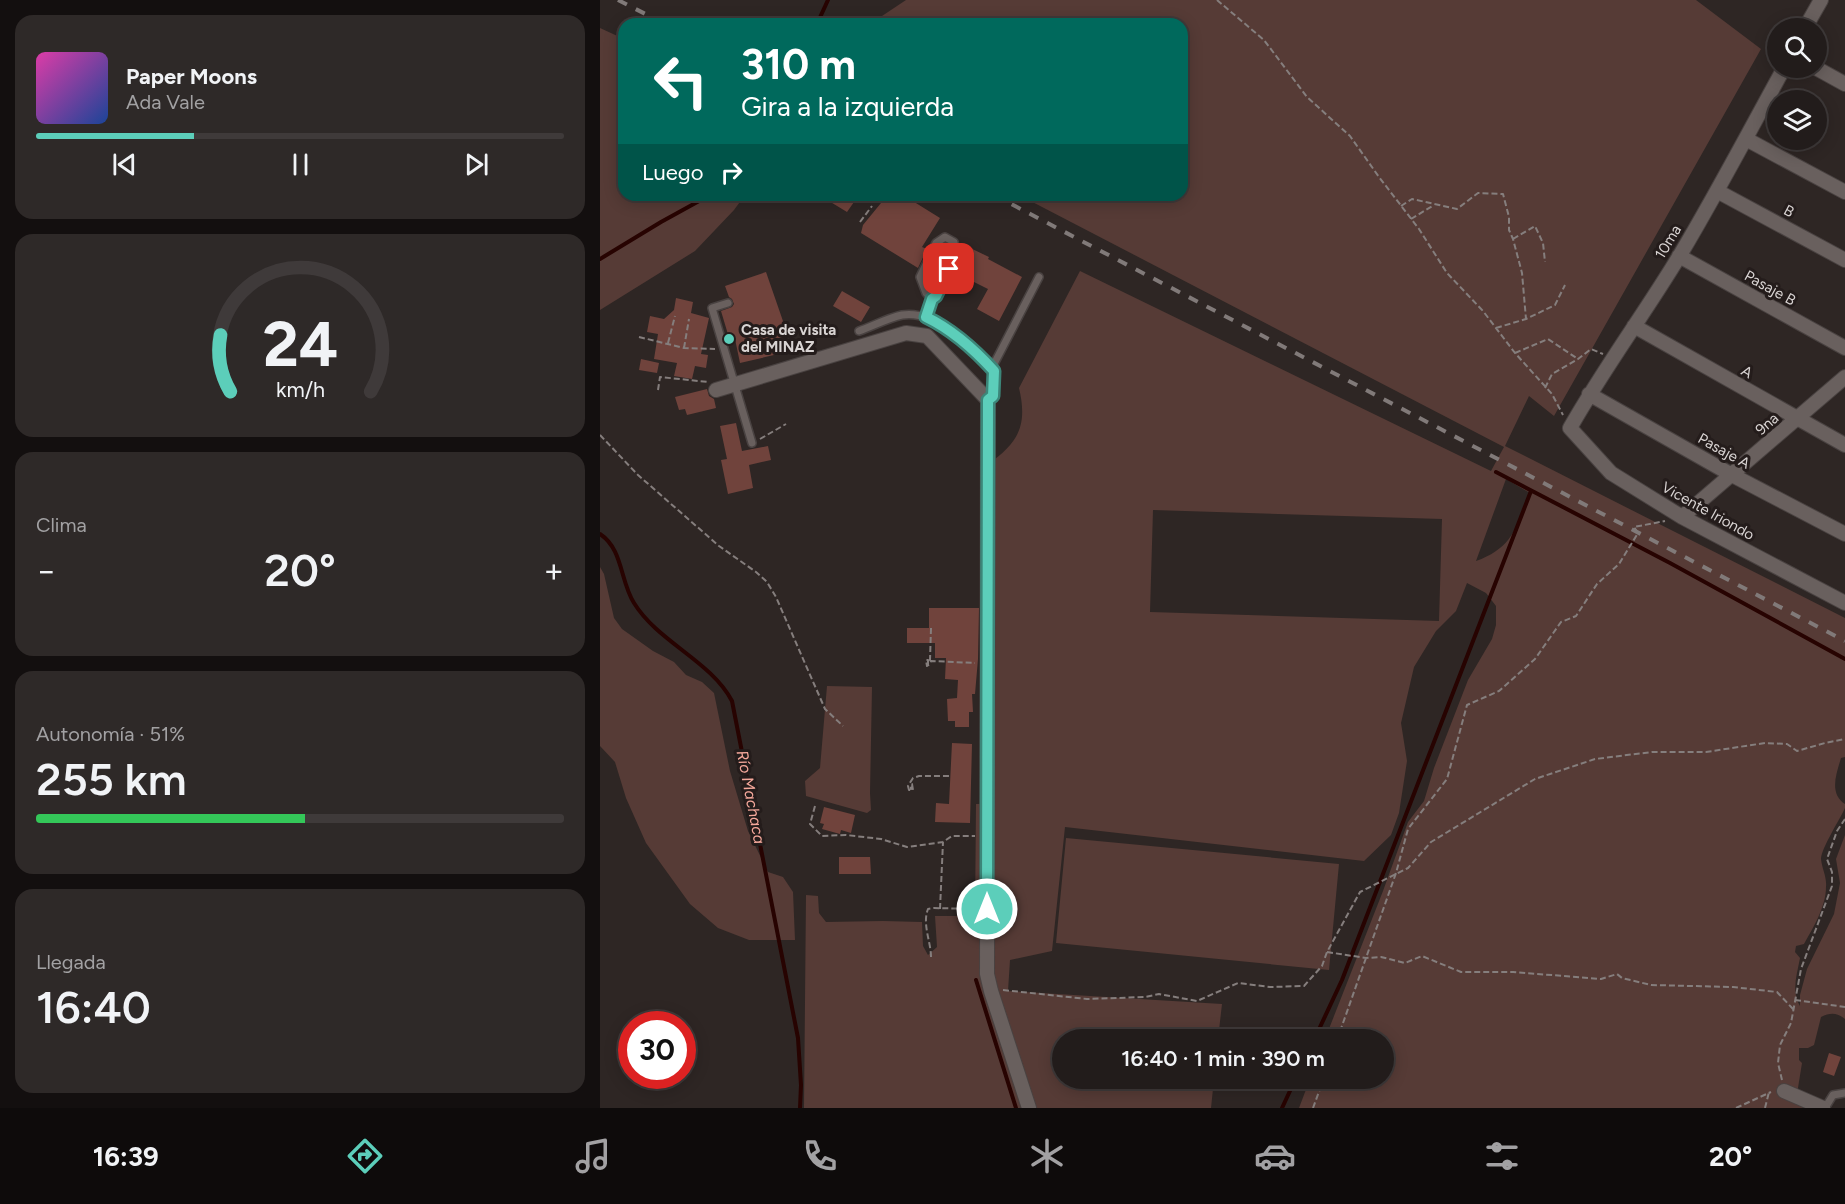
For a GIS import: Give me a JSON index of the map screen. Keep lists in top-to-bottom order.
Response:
{
  "streets": {
    "street": [
      "B",
      "10ma",
      "Pasaje B",
      "A",
      "9na",
      "Pasaje A",
      "Vicente Iriondo"
    ]
  },
  "crossings": [
    ["B", "10ma"],
    ["10ma", "Pasaje B"],
    ["10ma", "A"],
    ["10ma", "Pasaje A"],
    ["10ma", "Vicente Iriondo"],
    ["A", "9na"],
    ["9na", "Pasaje A"],
    ["9na", "Vicente Iriondo"]
  ],
  "water": ["Río Machaca"],
  "places": ["Casa de visita del MINAZ"],
  "page": {
    "turn": ["310 m", "Gira a la izquierda"],
    "song": ["Paper Moons", "Ada Vale"],
    "then": "Luego",
    "tile": [
      "Clima",
      ["Autonomía · 51%", "255 km"],
      ["Llegada", "16:40"]
    ],
    "heat": ["−", "20°", "+"],
    "limit": "30",
    "trip": "16:40 · 1 min · 390 m",
    "tabs": ["16:39", "20°"],
    "gauge": ["24", "km/h"]
  }
}
